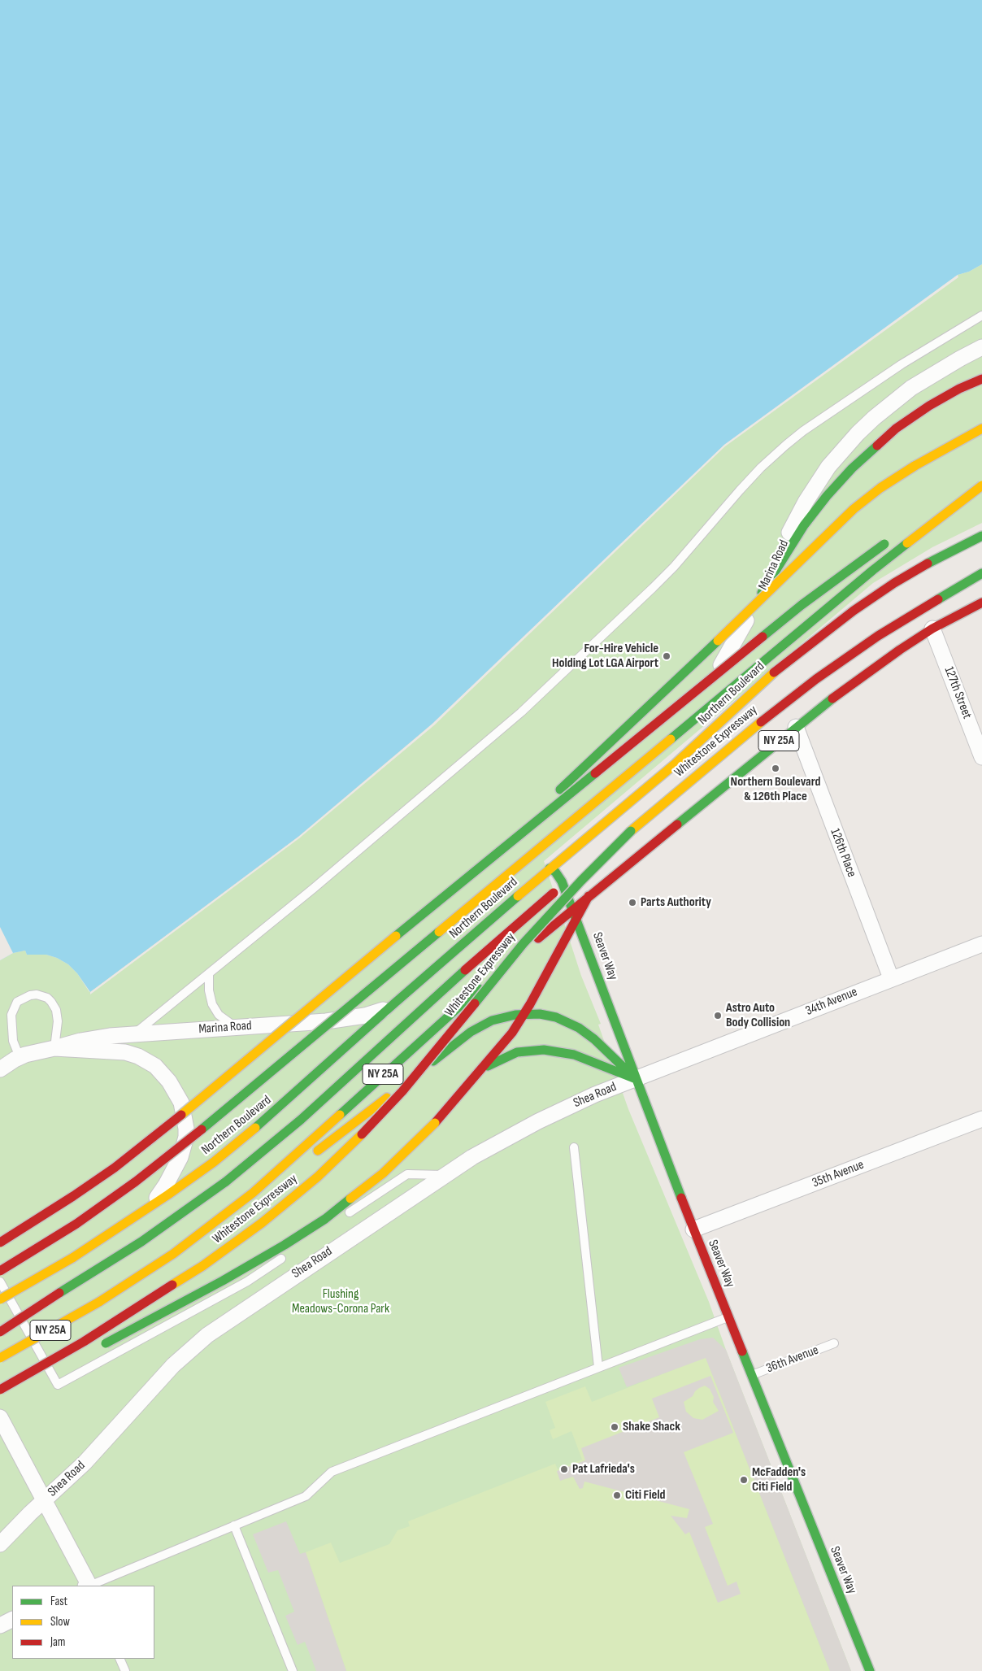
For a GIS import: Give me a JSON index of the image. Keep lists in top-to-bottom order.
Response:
{
  "streets": {
    "main road": [
      "Northern Boulevard",
      "NY 25A",
      "Whitestone Expressway",
      "Seaver Way"
    ],
    "street": [
      "Marina Road",
      "127th Street",
      "126th Place",
      "34th Avenue",
      "Shea Road",
      "35th Avenue"
    ],
    "lane": ["36th Avenue"]
  },
  "crossings": [
    ["Marina Road", "Northern Boulevard"],
    ["127th Street", "NY 25A"],
    ["Northern Boulevard", "Seaver Way"],
    ["NY 25A", "126th Place"],
    ["NY 25A", "Seaver Way"],
    ["126th Place", "34th Avenue"],
    ["Seaver Way", "34th Avenue"],
    ["Seaver Way", "Shea Road"],
    ["Seaver Way", "35th Avenue"],
    ["Seaver Way", "36th Avenue"],
    ["34th Avenue", "Shea Road"]
  ],
  "parks": ["Flushing Meadows-Corona Park"],
  "places": [
    "For-Hire Vehicle Holding Lot LGA Airport",
    "Northern Boulevard & 126th Place",
    "Parts Authority",
    "Astro Auto Body Collision",
    "Shake Shack",
    "Pat Lafrieda's",
    "McFadden's Citi Field",
    "Citi Field"
  ],
  "legend": ["Fast", "Slow", "Jam"]
}
